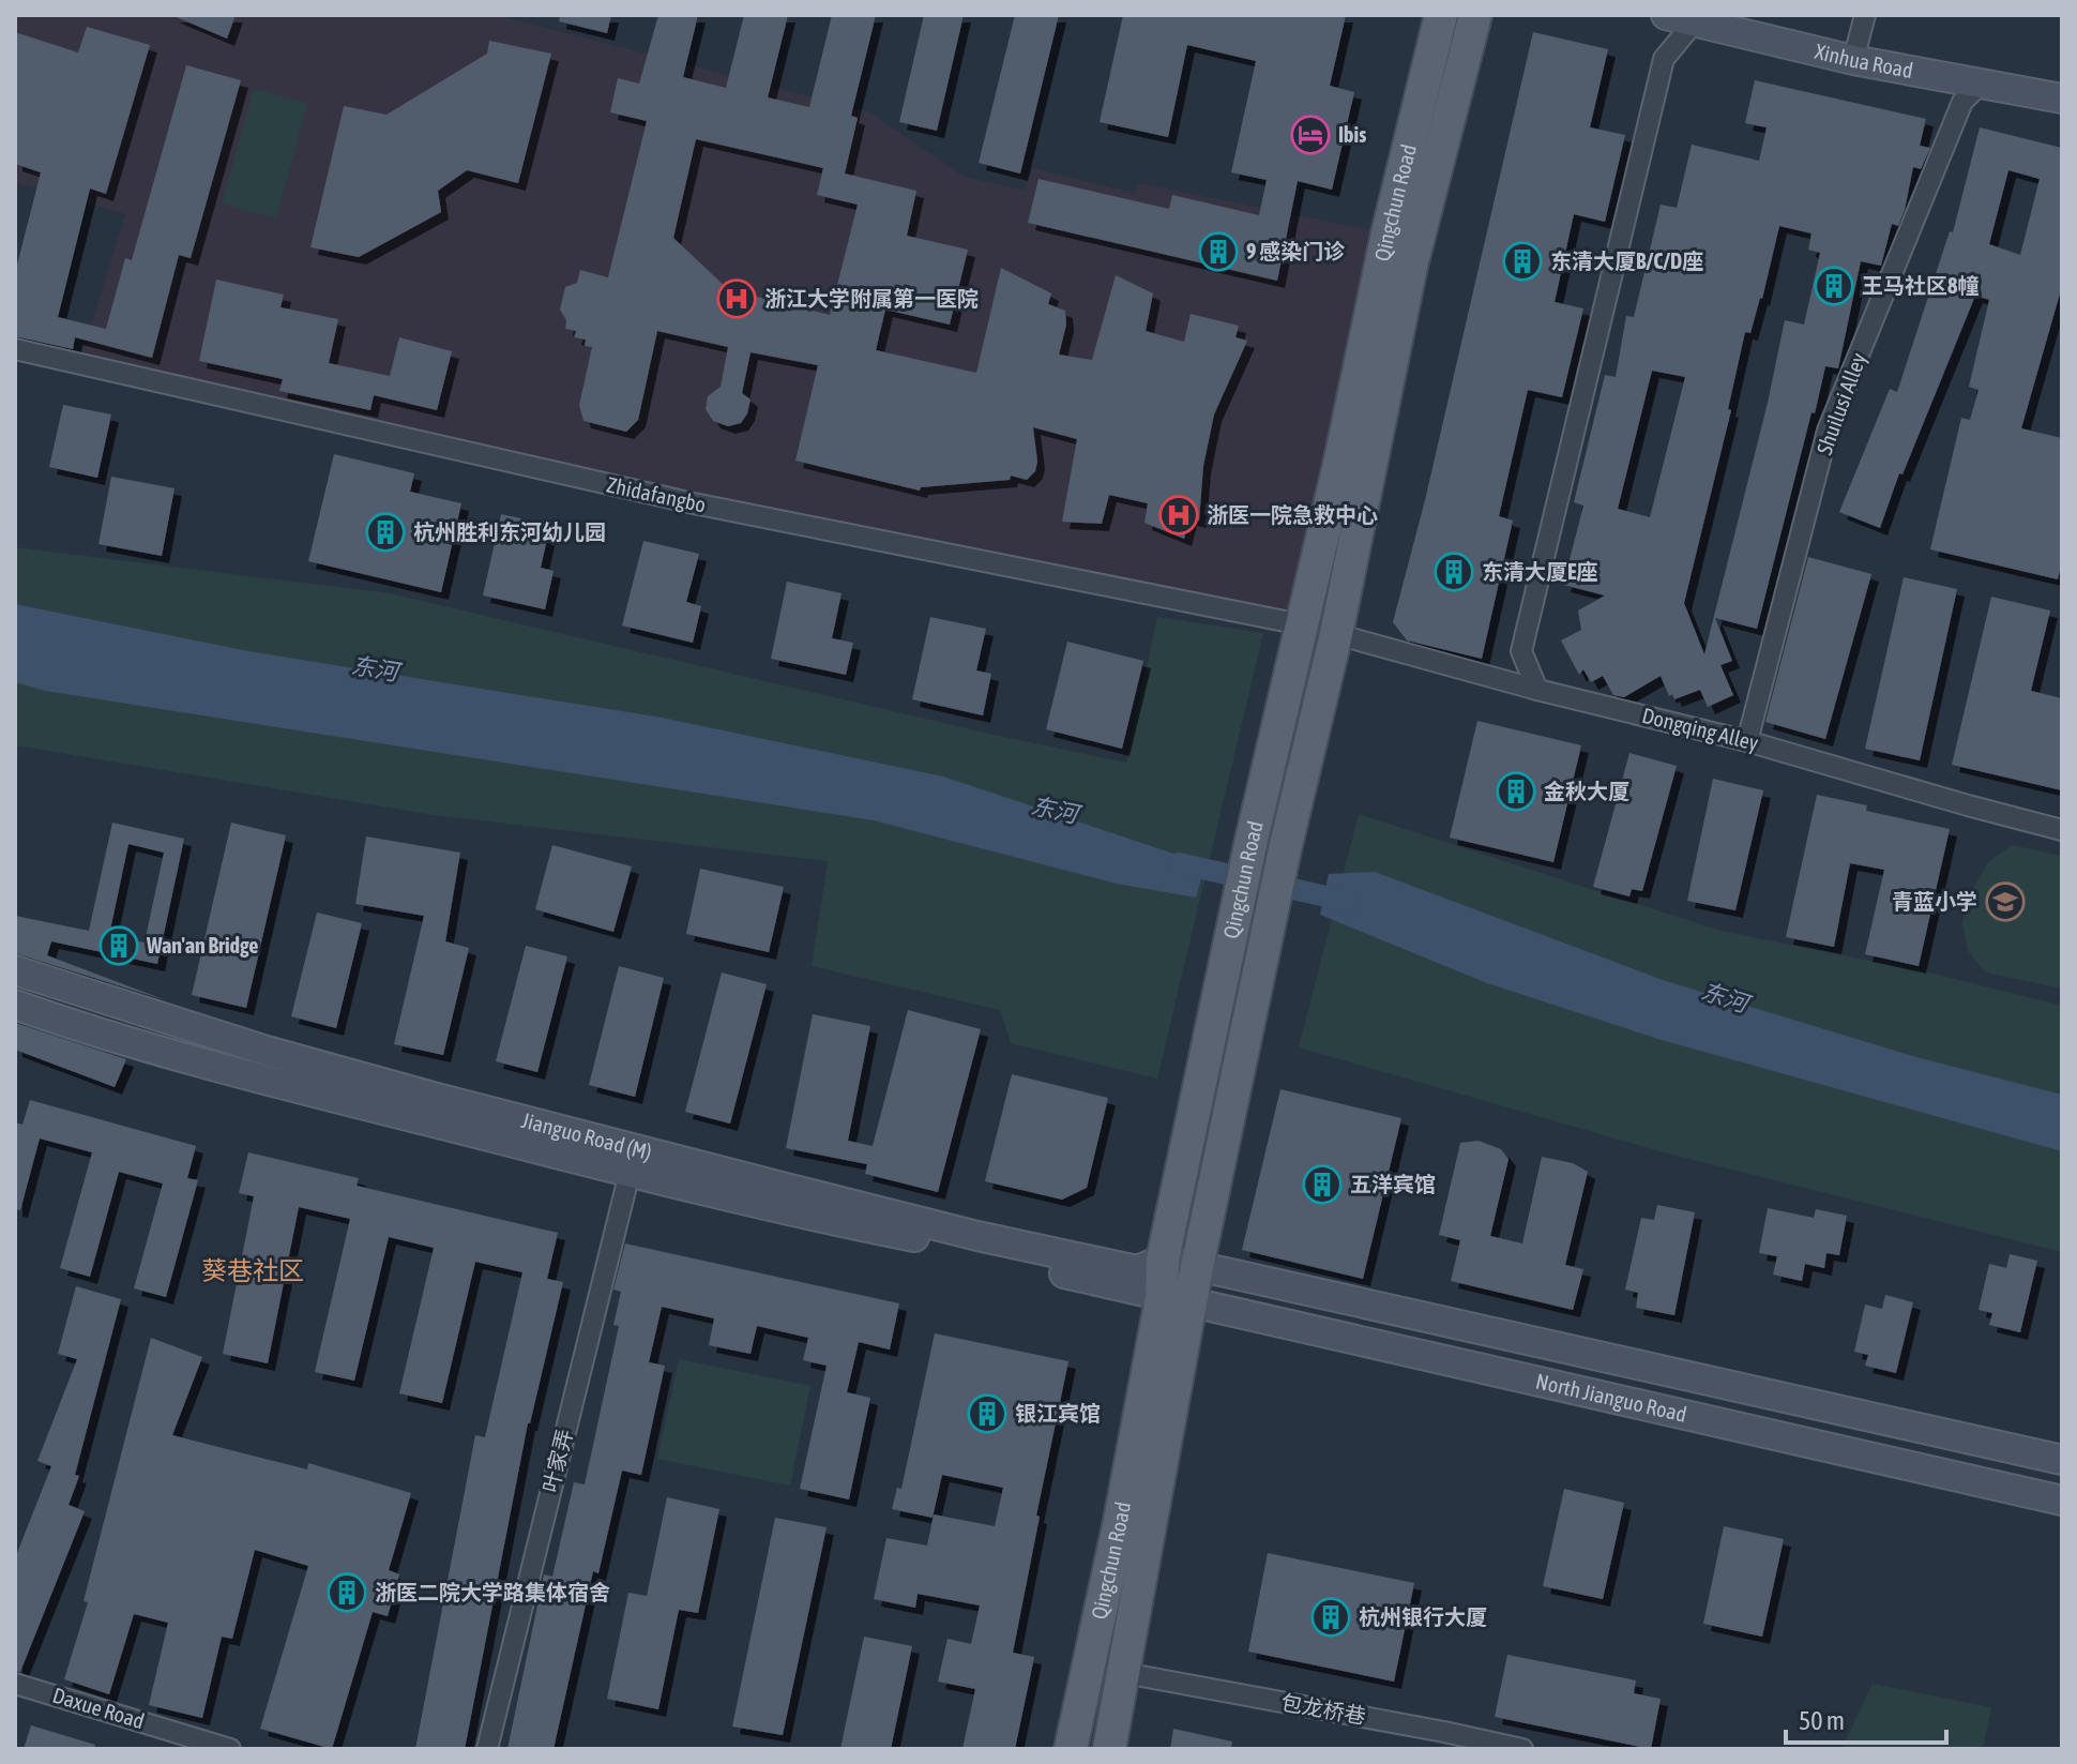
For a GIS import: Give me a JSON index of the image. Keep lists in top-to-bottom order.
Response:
{
  "streets": {
    "main road": [
      "Xinhua Road",
      "Qingchun Road",
      "Jianguo Road (M)",
      "North Jianguo Road"
    ],
    "street": [
      "Shuilusi Alley",
      "Zhidafangbo",
      "Dongqing Alley",
      "叶家弄",
      "Daxue Road",
      "包龙桥巷"
    ]
  },
  "crossings": [
    ["Xinhua Road", "Shuilusi Alley"],
    ["Qingchun Road", "Zhidafangbo"],
    ["Qingchun Road", "Dongqing Alley"],
    ["Qingchun Road", "Jianguo Road (M)"],
    ["Qingchun Road", "North Jianguo Road"],
    ["Qingchun Road", "包龙桥巷"],
    ["Shuilusi Alley", "Dongqing Alley"],
    ["Jianguo Road (M)", "North Jianguo Road"],
    ["Jianguo Road (M)", "叶家弄"]
  ],
  "districts": ["葵巷社区"],
  "water": ["东河"],
  "places": {
    "hotel": ["Ibis"],
    "building": [
      "9 感染门诊",
      "东清大厦B/C/D座",
      "王马社区8幢",
      "杭州胜利东河幼儿园",
      "东清大厦E座",
      "金秋大厦",
      "Wan'an Bridge",
      "五洋宾馆",
      "银江宾馆",
      "浙医二院大学路集体宿舍",
      "杭州银行大厦"
    ],
    "hospital": ["浙江大学附属第一医院", "浙医一院急救中心"],
    "school or university": ["青蓝小学"]
  },
  "scale_bar": "50 m"
}
